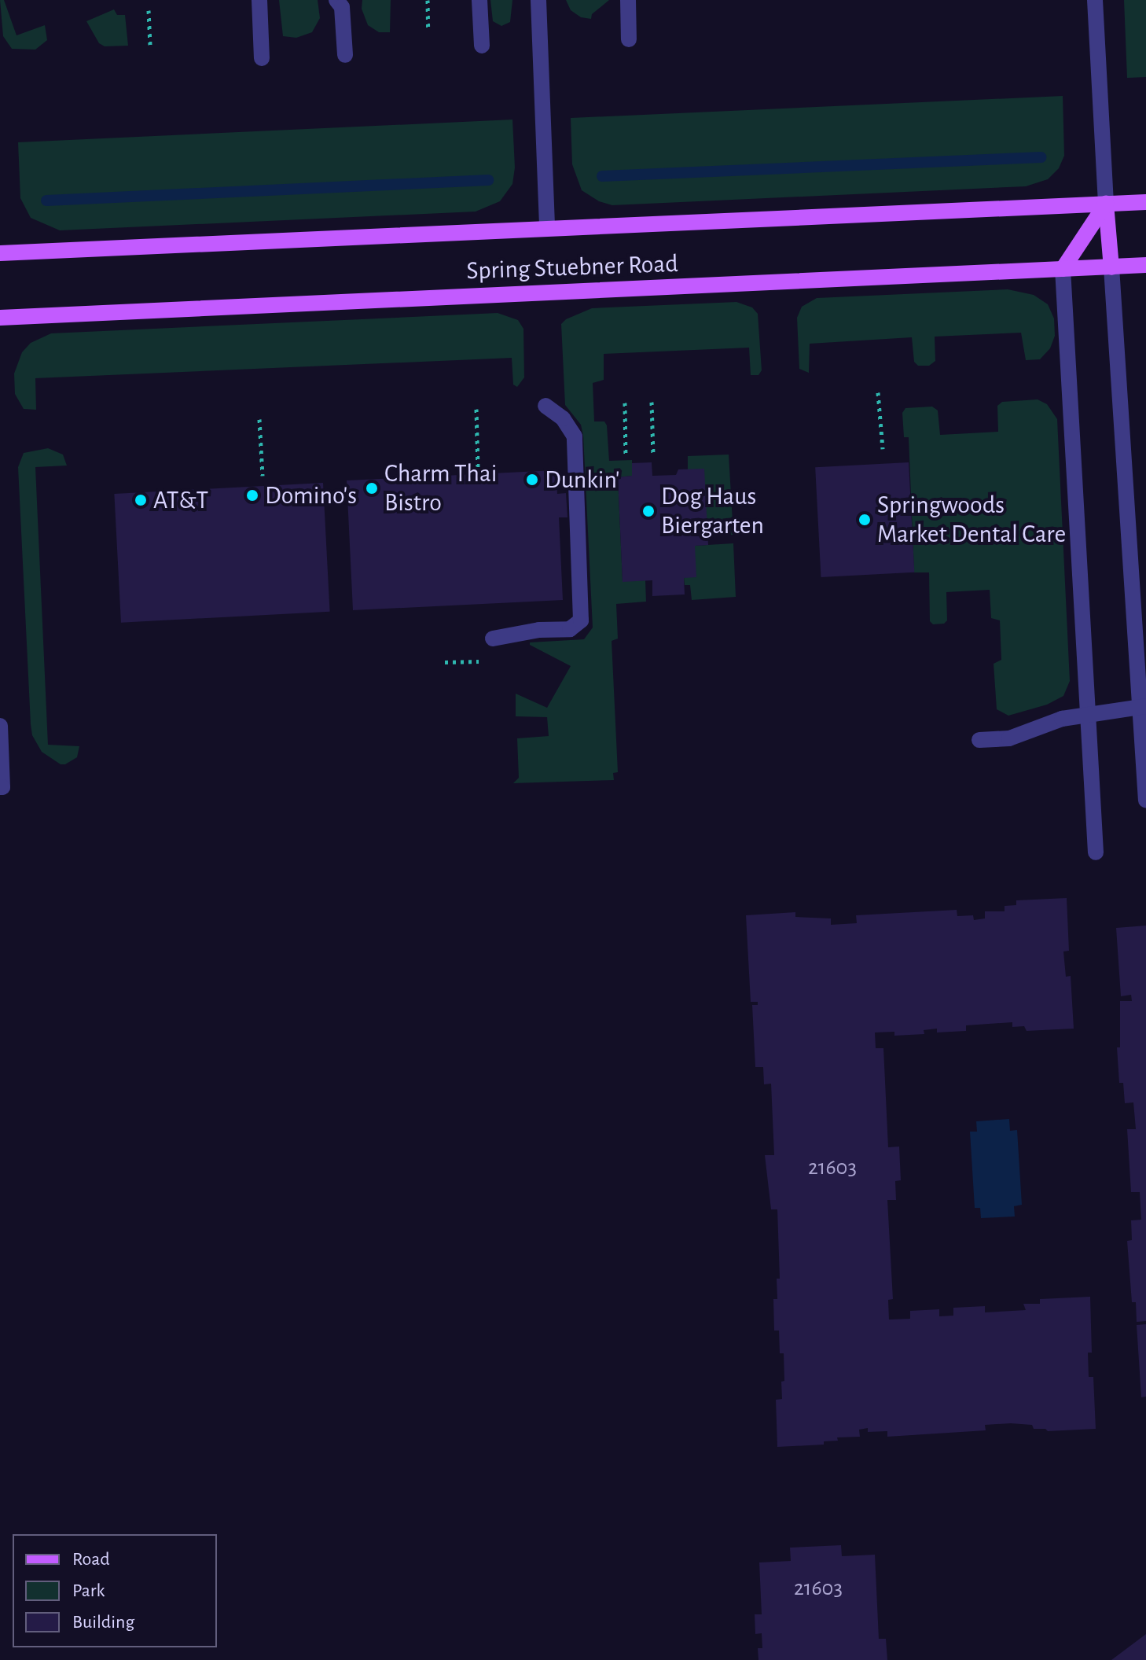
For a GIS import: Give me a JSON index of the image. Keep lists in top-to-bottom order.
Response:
{
  "streets": {
    "main road": ["Spring Stuebner Road"]
  },
  "places": [
    "Dunkin'",
    "Charm Thai Bistro",
    "Domino's",
    "AT&T",
    "Dog Haus Biergarten",
    "Springwoods Market Dental Care"
  ],
  "house_numbers": ["21603", "21603"],
  "legend": ["Road", "Park", "Building"]
}
